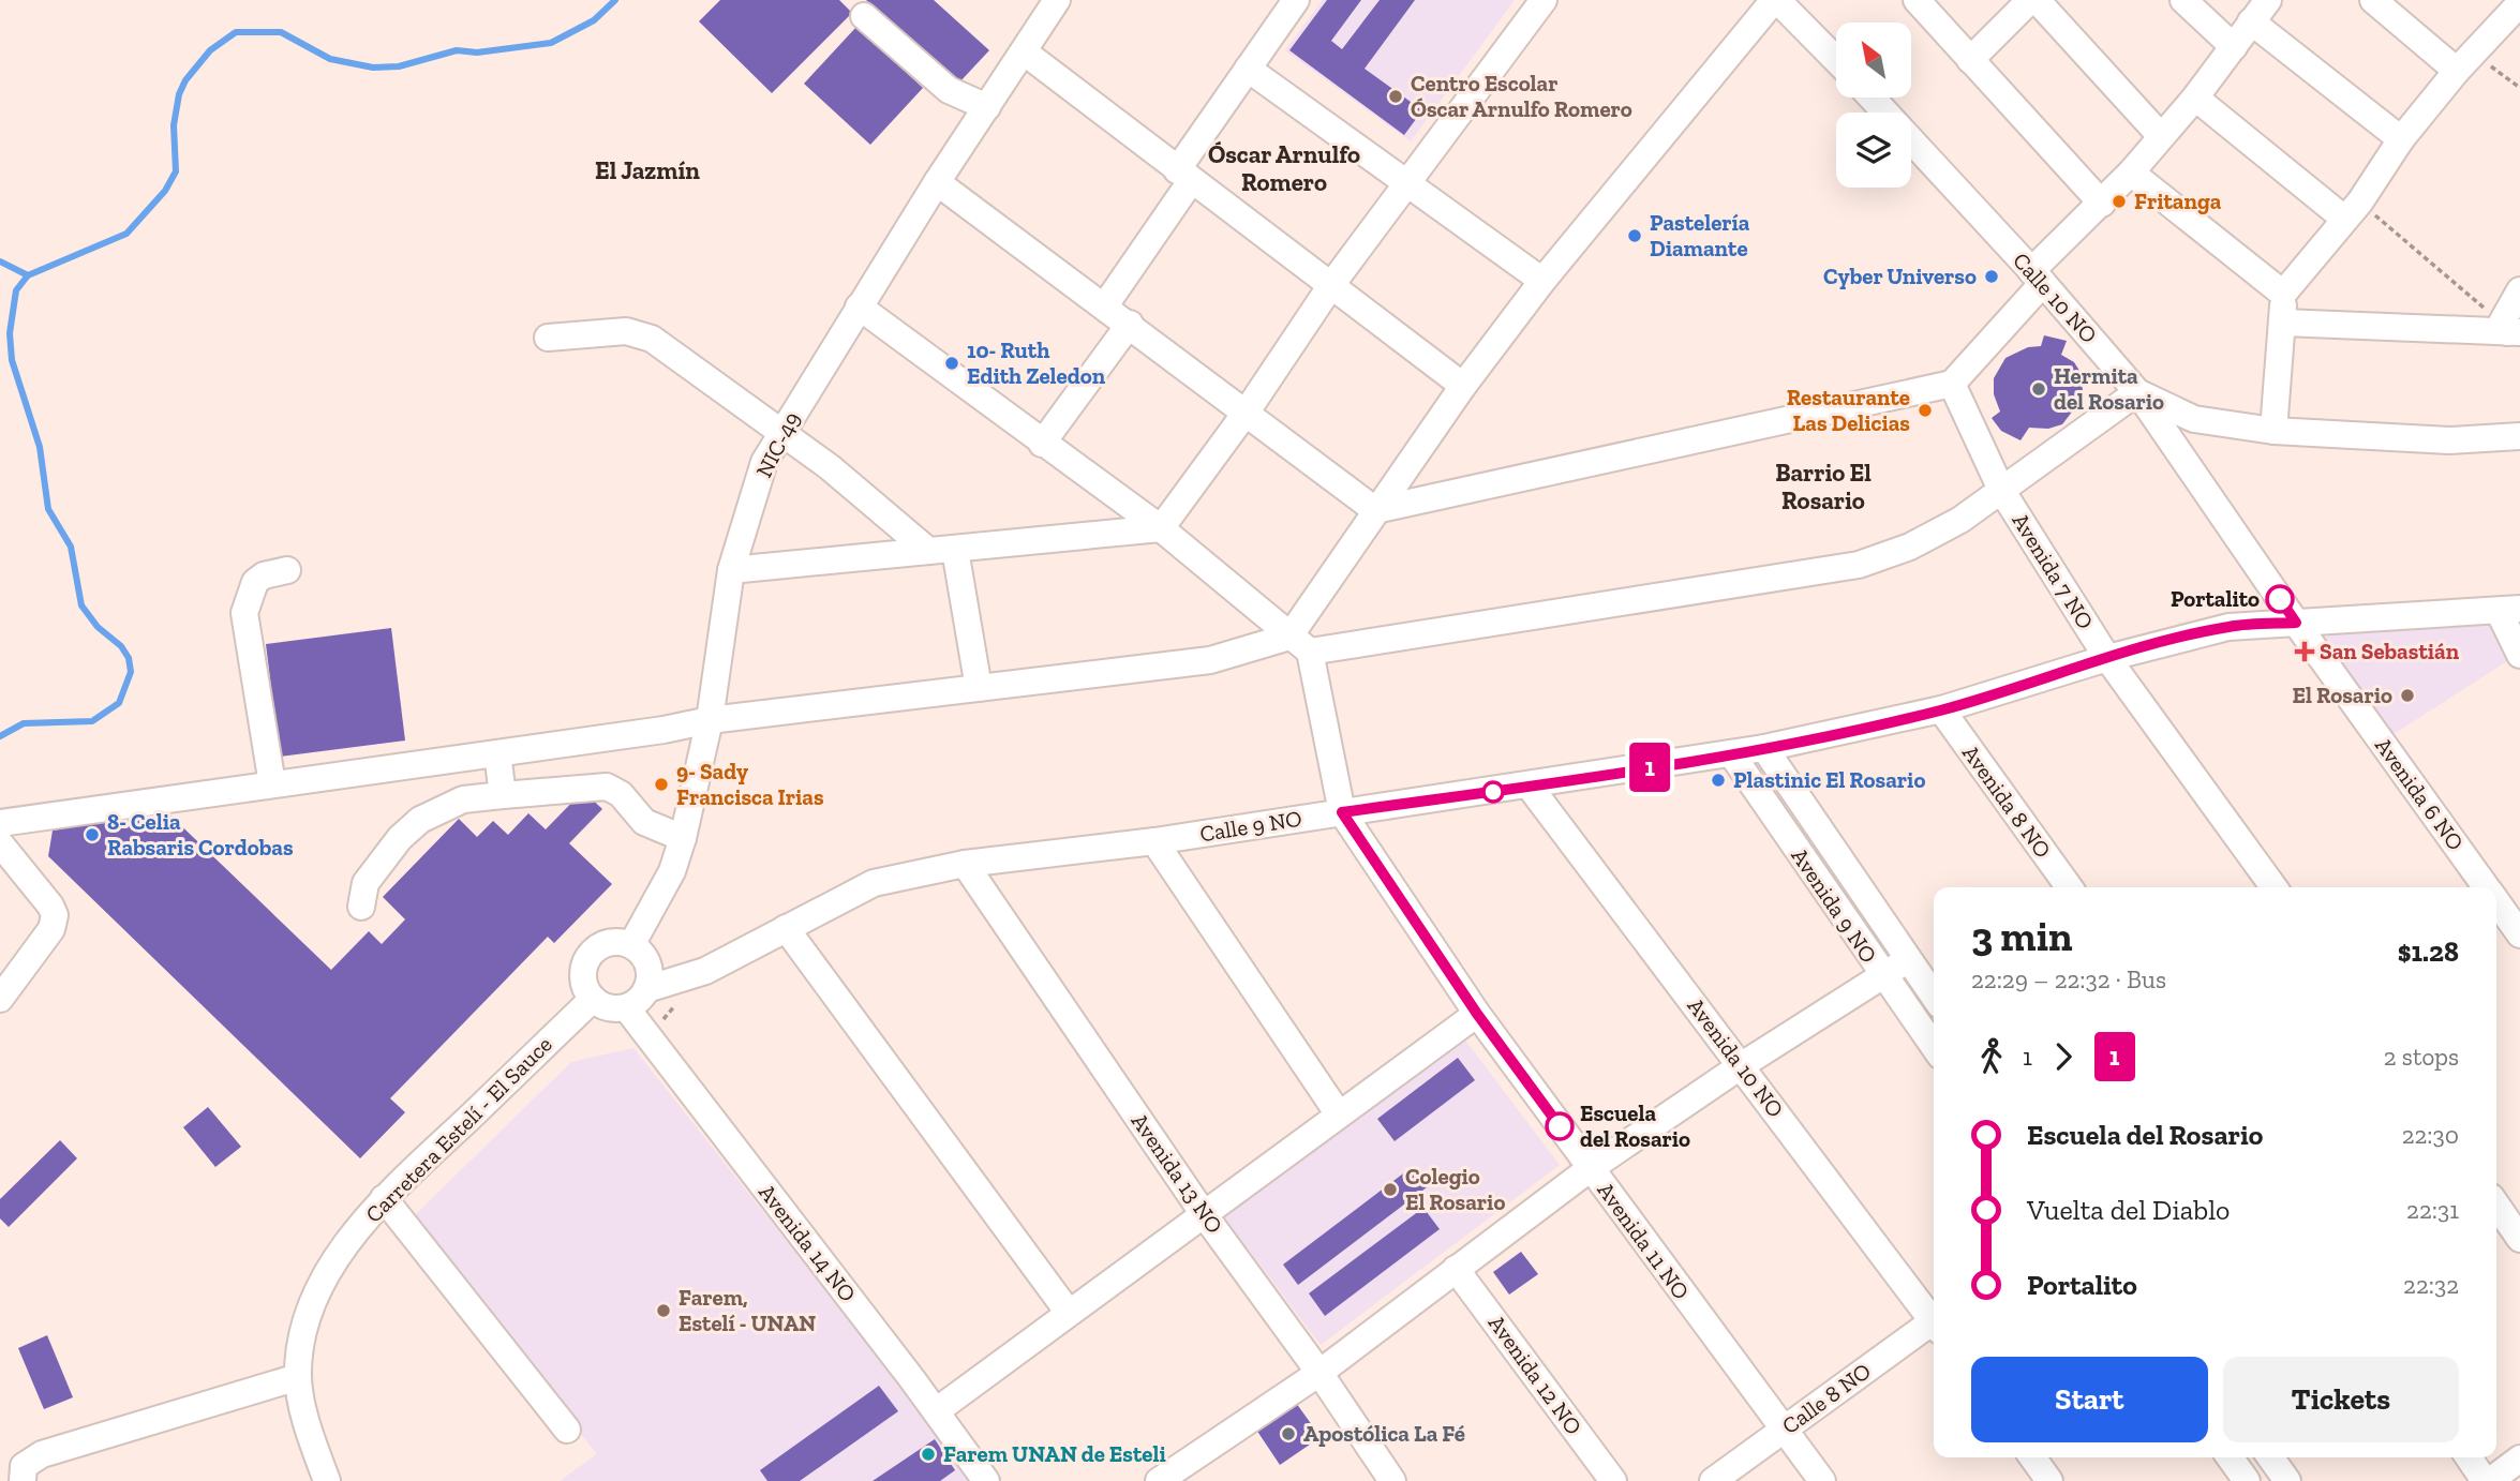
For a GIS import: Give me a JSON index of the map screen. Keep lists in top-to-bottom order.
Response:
{
  "streets": {
    "street": [
      "Calle 10 NO",
      "NIC-49",
      "Avenida 7 NO",
      "Avenida 6 NO",
      "Avenida 8 NO",
      "Calle 9 NO",
      "Avenida 9 NO",
      "Avenida 10 NO",
      "Carretera Estelí - El Sauce",
      "Avenida 13 NO",
      "Avenida 11 NO",
      "Avenida 14 NO",
      "Avenida 12 NO",
      "Calle 8 NO"
    ]
  },
  "crossings": [
    ["NIC-49", "Calle 9 NO"],
    ["NIC-49", "Carretera Estelí - El Sauce"],
    ["NIC-49", "Avenida 14 NO"],
    ["Avenida 7 NO", "Calle 9 NO"],
    ["Avenida 6 NO", "Calle 9 NO"],
    ["Avenida 8 NO", "Calle 9 NO"],
    ["Calle 9 NO", "Avenida 9 NO"],
    ["Calle 9 NO", "Avenida 10 NO"],
    ["Calle 9 NO", "Carretera Estelí - El Sauce"],
    ["Calle 9 NO", "Avenida 13 NO"],
    ["Calle 9 NO", "Avenida 11 NO"],
    ["Calle 9 NO", "Avenida 14 NO"],
    ["Carretera Estelí - El Sauce", "Avenida 14 NO"],
    ["Avenida 11 NO", "Calle 8 NO"]
  ],
  "districts": ["Óscar Arnulfo Romero", "El Jazmín", "Barrio El Rosario"],
  "places": {
    "other": [
      "Centro Escolar Óscar Arnulfo Romero",
      "Fritanga",
      "Pastelería Diamante",
      "Cyber Universo",
      "10- Ruth Edith Zeledon",
      "Hermita del Rosario",
      "Restaurante Las Delicias",
      "Portalito",
      "El Rosario",
      "Plastinic El Rosario",
      "9- Sady Francisca Irias",
      "8- Celia Rabsaris Cordobas",
      "Escuela del Rosario",
      "Colegio El Rosario",
      "Farem, Estelí - UNAN",
      "Apostólica La Fé",
      "Farem UNAN de Esteli"
    ],
    "health": ["San Sebastián"]
  },
  "lines": ["bus line 1"],
  "north": "top left",
  "page": {
    "on_map": "1",
    "heading": ["3 min", "22:29 – 22:32 · Bus", "$1.28"],
    "legs": ["1", "1", "2 stops"],
    "list": [
      {
        "name": "Escuela del Rosario",
        "value": "22:30"
      },
      {
        "name": "Vuelta del Diablo",
        "value": "22:31"
      },
      {
        "name": "Portalito",
        "value": "22:32"
      }
    ],
    "buttons": ["Start", "Tickets"]
  }
}
